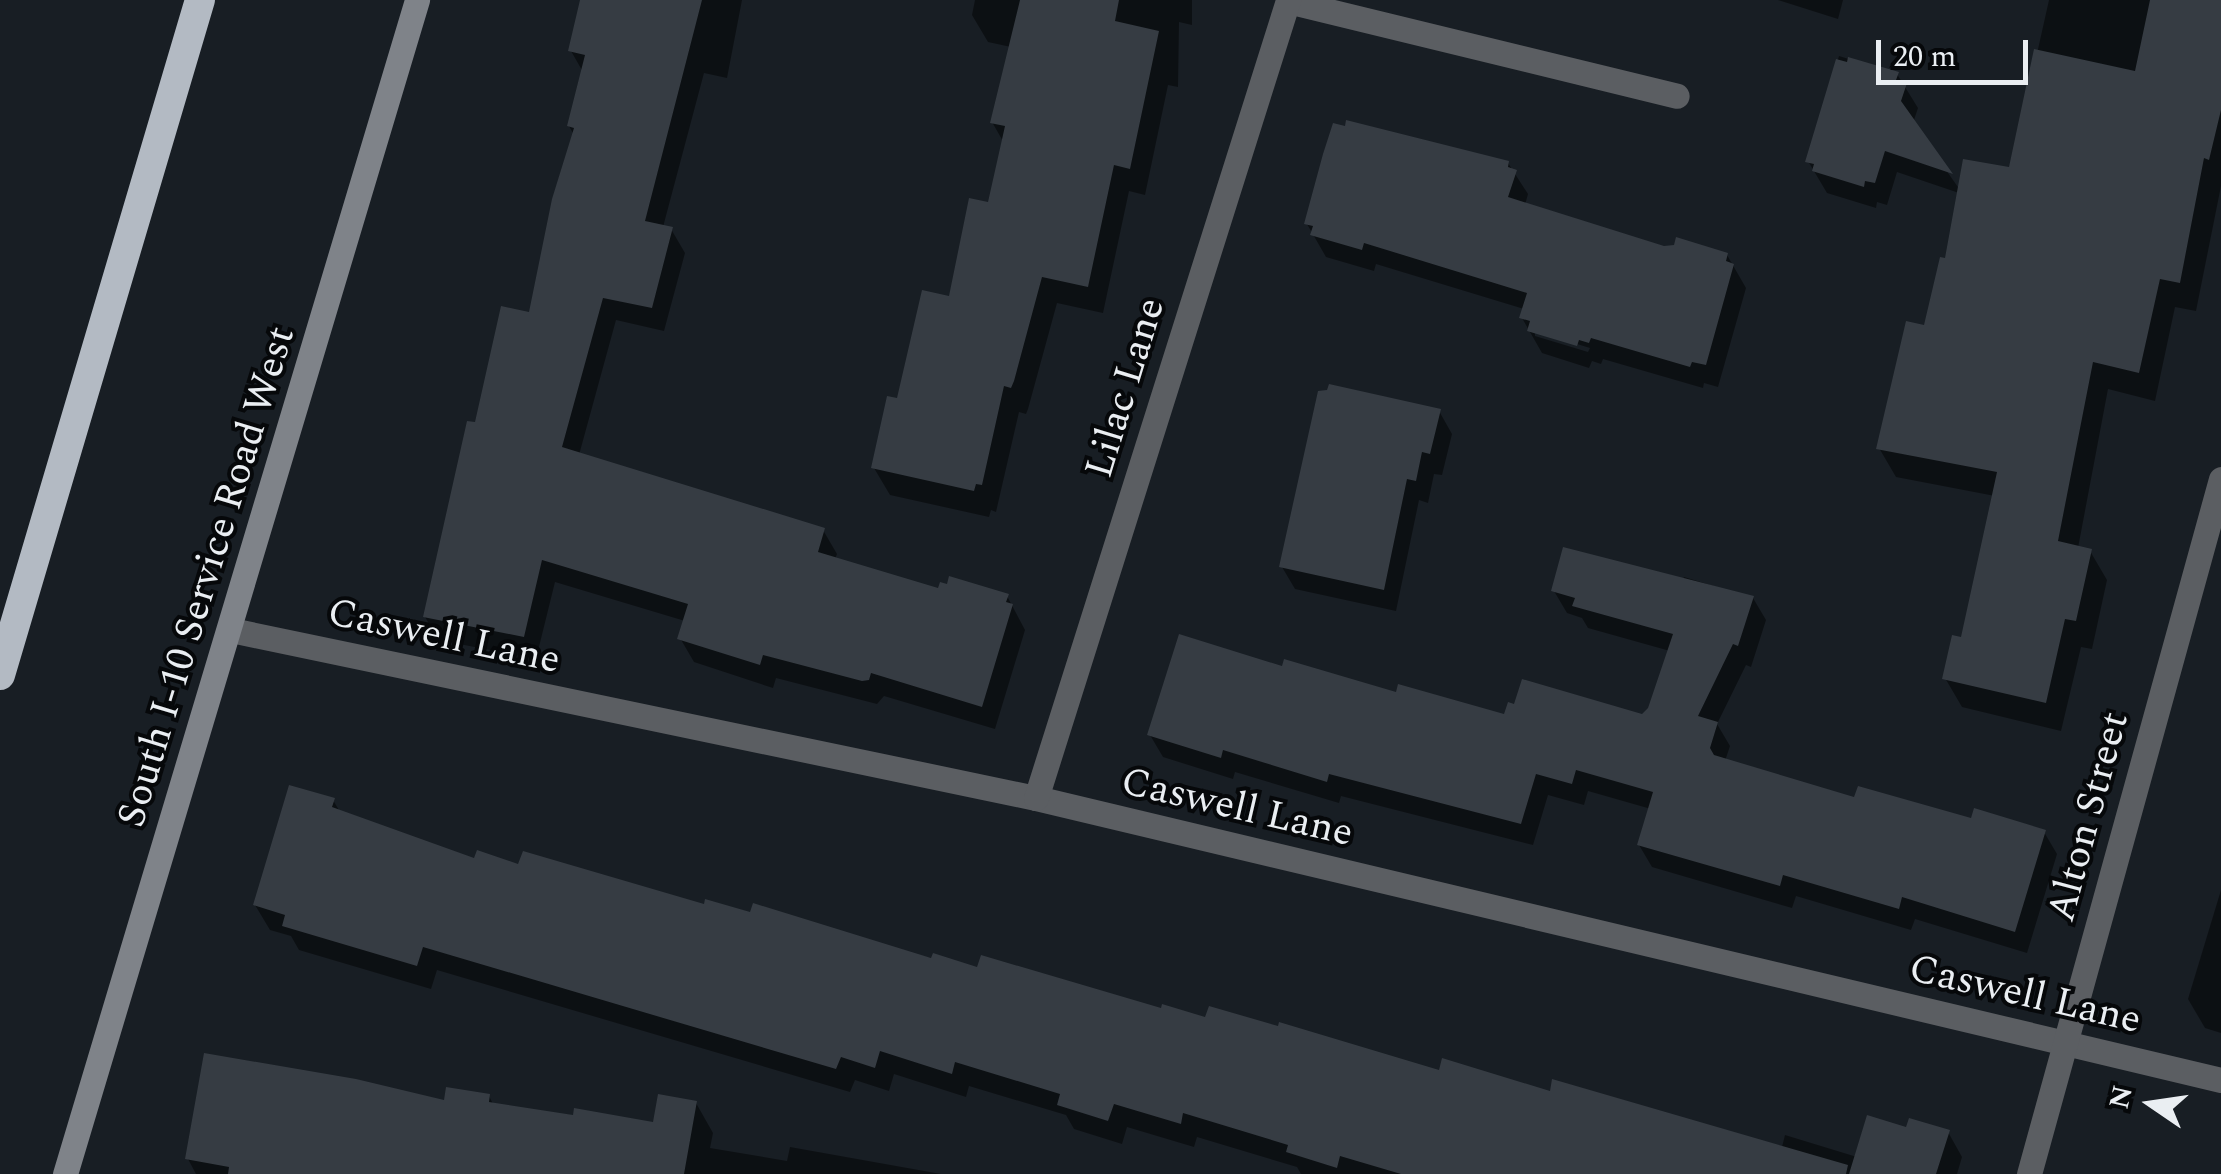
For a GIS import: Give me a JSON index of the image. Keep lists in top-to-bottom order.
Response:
{
  "streets": {
    "street": [
      "Lilac Lane",
      "South I-10 Service Road West",
      "Caswell Lane",
      "Alton Street"
    ]
  },
  "crossings": [
    ["Lilac Lane", "Caswell Lane"],
    ["South I-10 Service Road West", "Caswell Lane"],
    ["Caswell Lane", "Alton Street"]
  ],
  "scale_bar": "20 m",
  "north": "left"
}
